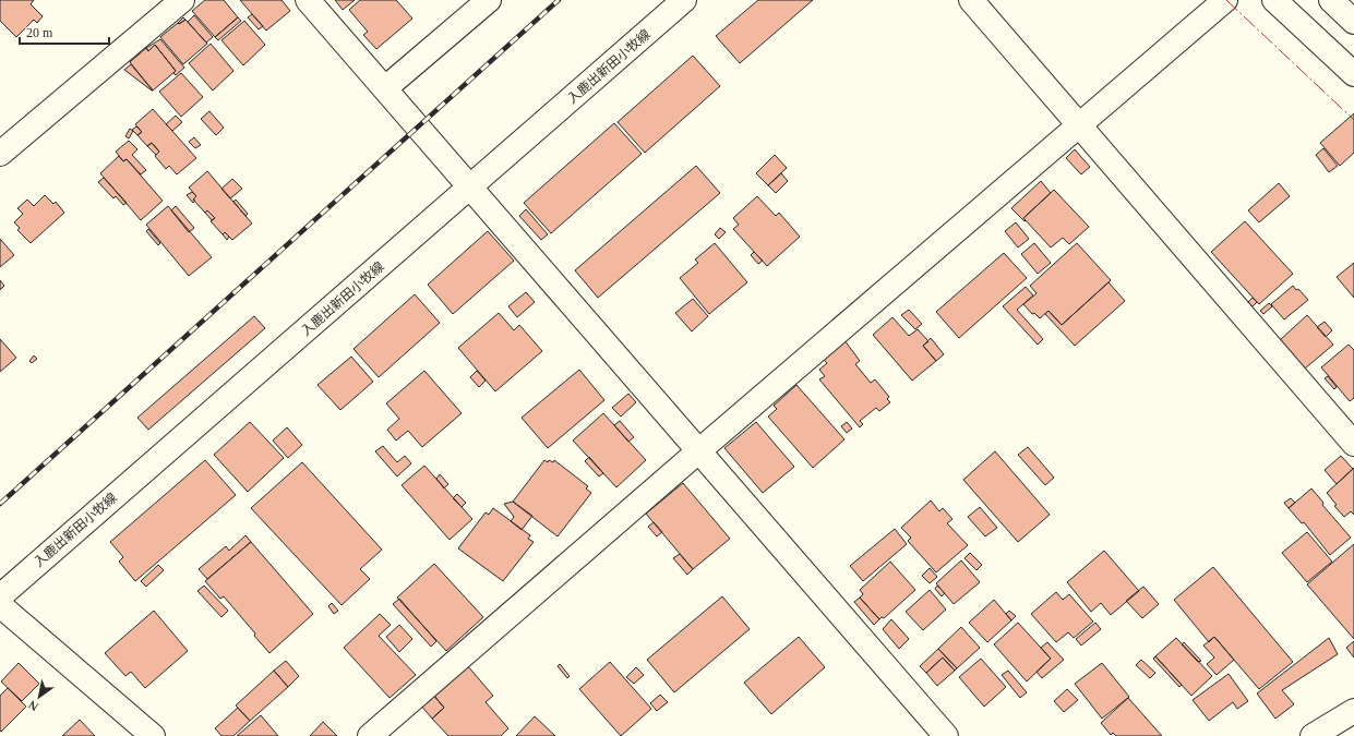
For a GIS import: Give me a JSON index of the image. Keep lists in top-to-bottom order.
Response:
{
  "streets": {
    "main road": ["入鹿出新田小牧線"]
  },
  "scale_bar": "20 m",
  "north": "bottom left"
}
